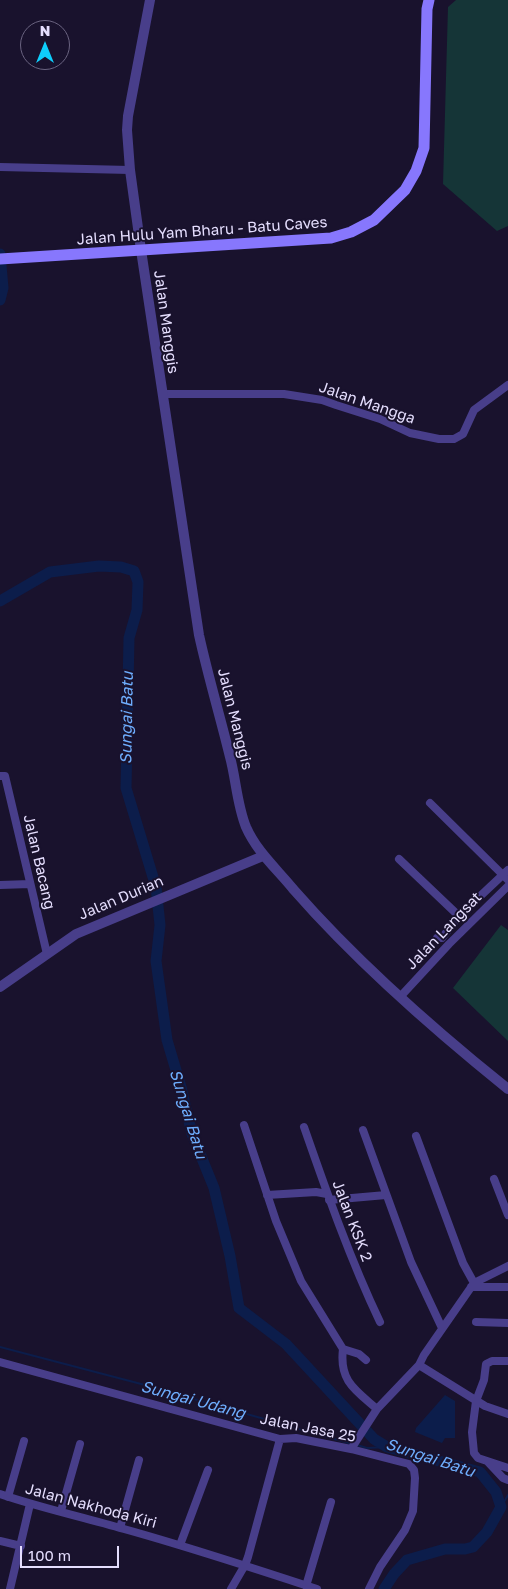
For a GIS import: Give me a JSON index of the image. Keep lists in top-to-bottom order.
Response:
{
  "streets": {
    "main road": ["Jalan Hulu Yam Bharu - Batu Caves"],
    "street": [
      "Jalan Manggis",
      "Jalan Mangga",
      "Jalan Bacang",
      "Jalan Durian",
      "Jalan Langsat",
      "Jalan KSK 2",
      "Jalan Jasa 25",
      "Jalan Nakhoda Kiri"
    ]
  },
  "crossings": [
    ["Jalan Hulu Yam Bharu - Batu Caves", "Jalan Manggis"],
    ["Jalan Manggis", "Jalan Mangga"],
    ["Jalan Manggis", "Jalan Durian"],
    ["Jalan Manggis", "Jalan Langsat"],
    ["Jalan Bacang", "Jalan Durian"]
  ],
  "water": ["Sungai Batu", "Sungai Udang"],
  "scale_bar": "100 m",
  "north": "top"
}
